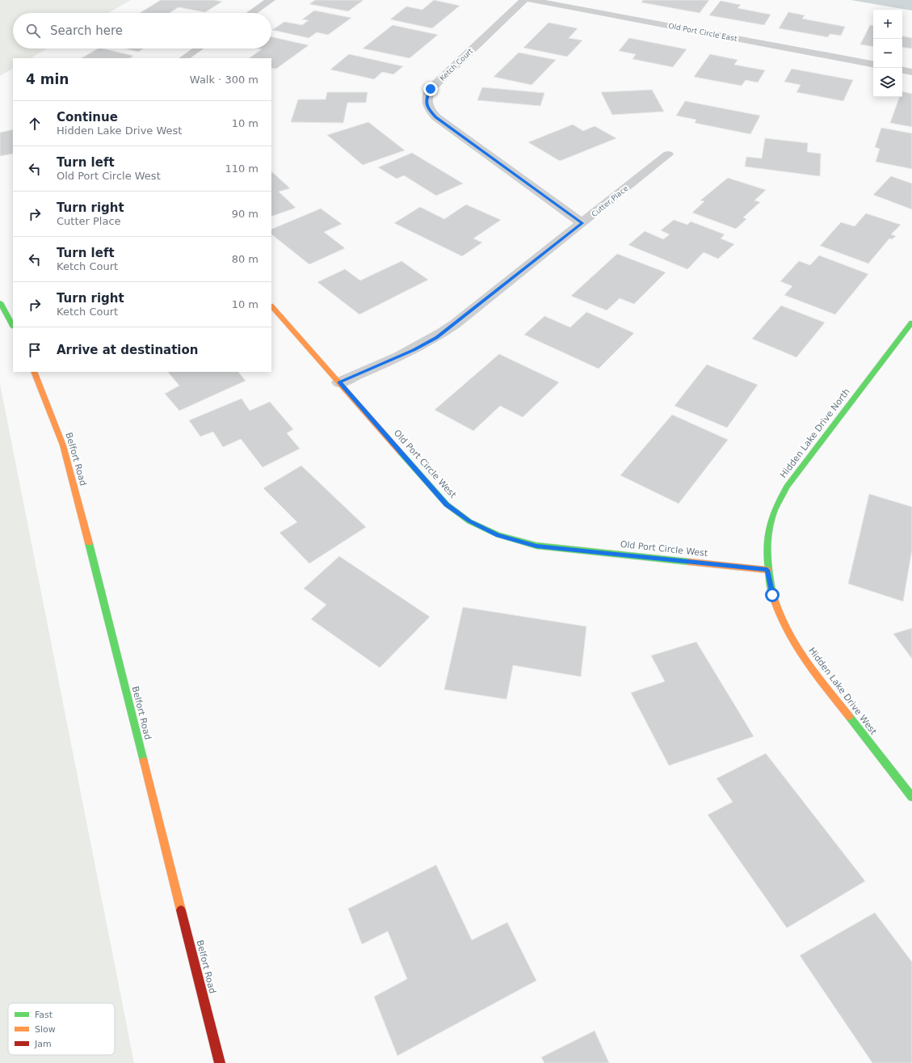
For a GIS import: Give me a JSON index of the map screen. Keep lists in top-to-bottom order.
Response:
{
  "streets": {
    "street": [
      "Old Port Circle East",
      "Ketch Court",
      "Cutter Place",
      "Hidden Lake Drive North",
      "Belfort Road",
      "Old Port Circle West",
      "Hidden Lake Drive West"
    ]
  },
  "crossings": [
    ["Ketch Court", "Cutter Place"],
    ["Cutter Place", "Old Port Circle West"],
    ["Hidden Lake Drive North", "Old Port Circle West"],
    ["Hidden Lake Drive North", "Hidden Lake Drive West"],
    ["Old Port Circle West", "Hidden Lake Drive West"]
  ],
  "legend": ["Fast", "Slow", "Jam"],
  "page": {
    "map_buttons": ["+", "−"],
    "search": "Search here",
    "heading": ["4 min", "Walk · 300 m"],
    "list": [
      ["Continue", "Hidden Lake Drive West", "10 m"],
      ["Turn left", "Old Port Circle West", "110 m"],
      ["Turn right", "Cutter Place", "90 m"],
      ["Turn left", "Ketch Court", "80 m"],
      ["Turn right", "Ketch Court", "10 m"],
      "Arrive at destination"
    ]
  }
}
